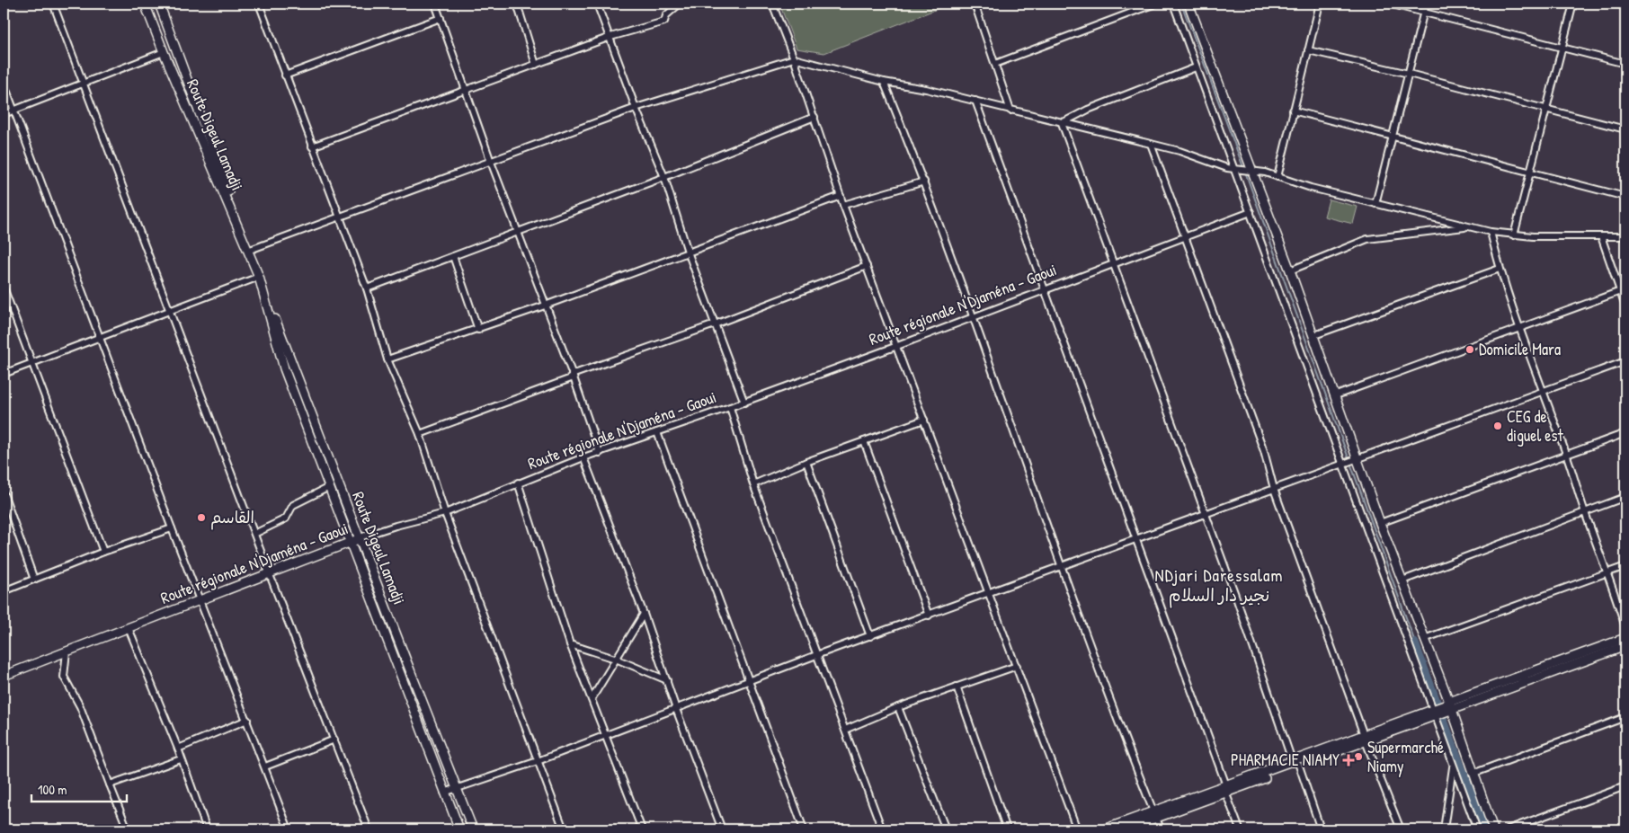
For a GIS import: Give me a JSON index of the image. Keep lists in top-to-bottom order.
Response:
{
  "streets": {
    "street": ["Route Digeul Lamadji", "Route régionale N'Djaména - Gaoui"]
  },
  "crossings": [
    ["Route Digeul Lamadji", "Route régionale N'Djaména - Gaoui"]
  ],
  "districts": ["NDjari Daressalam نجير دار السلام"],
  "places": {
    "other": [
      "Domicile Mara",
      "CEG de diguel est",
      "القاسم",
      "Supermarché Niamy"
    ],
    "health": ["PHARMACIE NIAMY"]
  },
  "scale_bar": "100 m"
}
